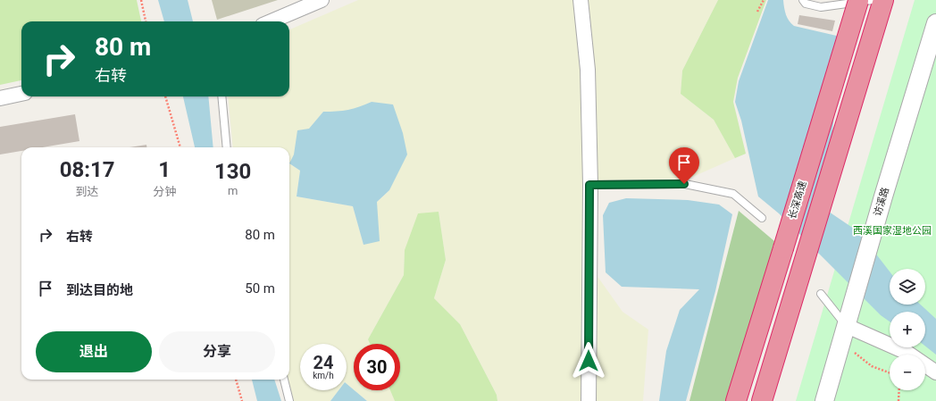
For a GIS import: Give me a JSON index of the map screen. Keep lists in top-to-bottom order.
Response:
{
  "streets": {
    "highway": ["长深高速"],
    "street": ["访溪路"]
  },
  "parks": ["西溪国家湿地公园"],
  "page": {
    "turn": ["80 m", "右转"],
    "eta": [
      "08:17",
      "到达",
      "1",
      "分钟",
      "130",
      "m"
    ],
    "list": [
      {
        "name": "右转",
        "value": "80 m"
      },
      {
        "name": "到达目的地",
        "value": "50 m"
      }
    ],
    "map_buttons": ["+", "−"],
    "buttons": ["退出", "分享"],
    "speed": "24 km/h",
    "limit": "30"
  }
}
